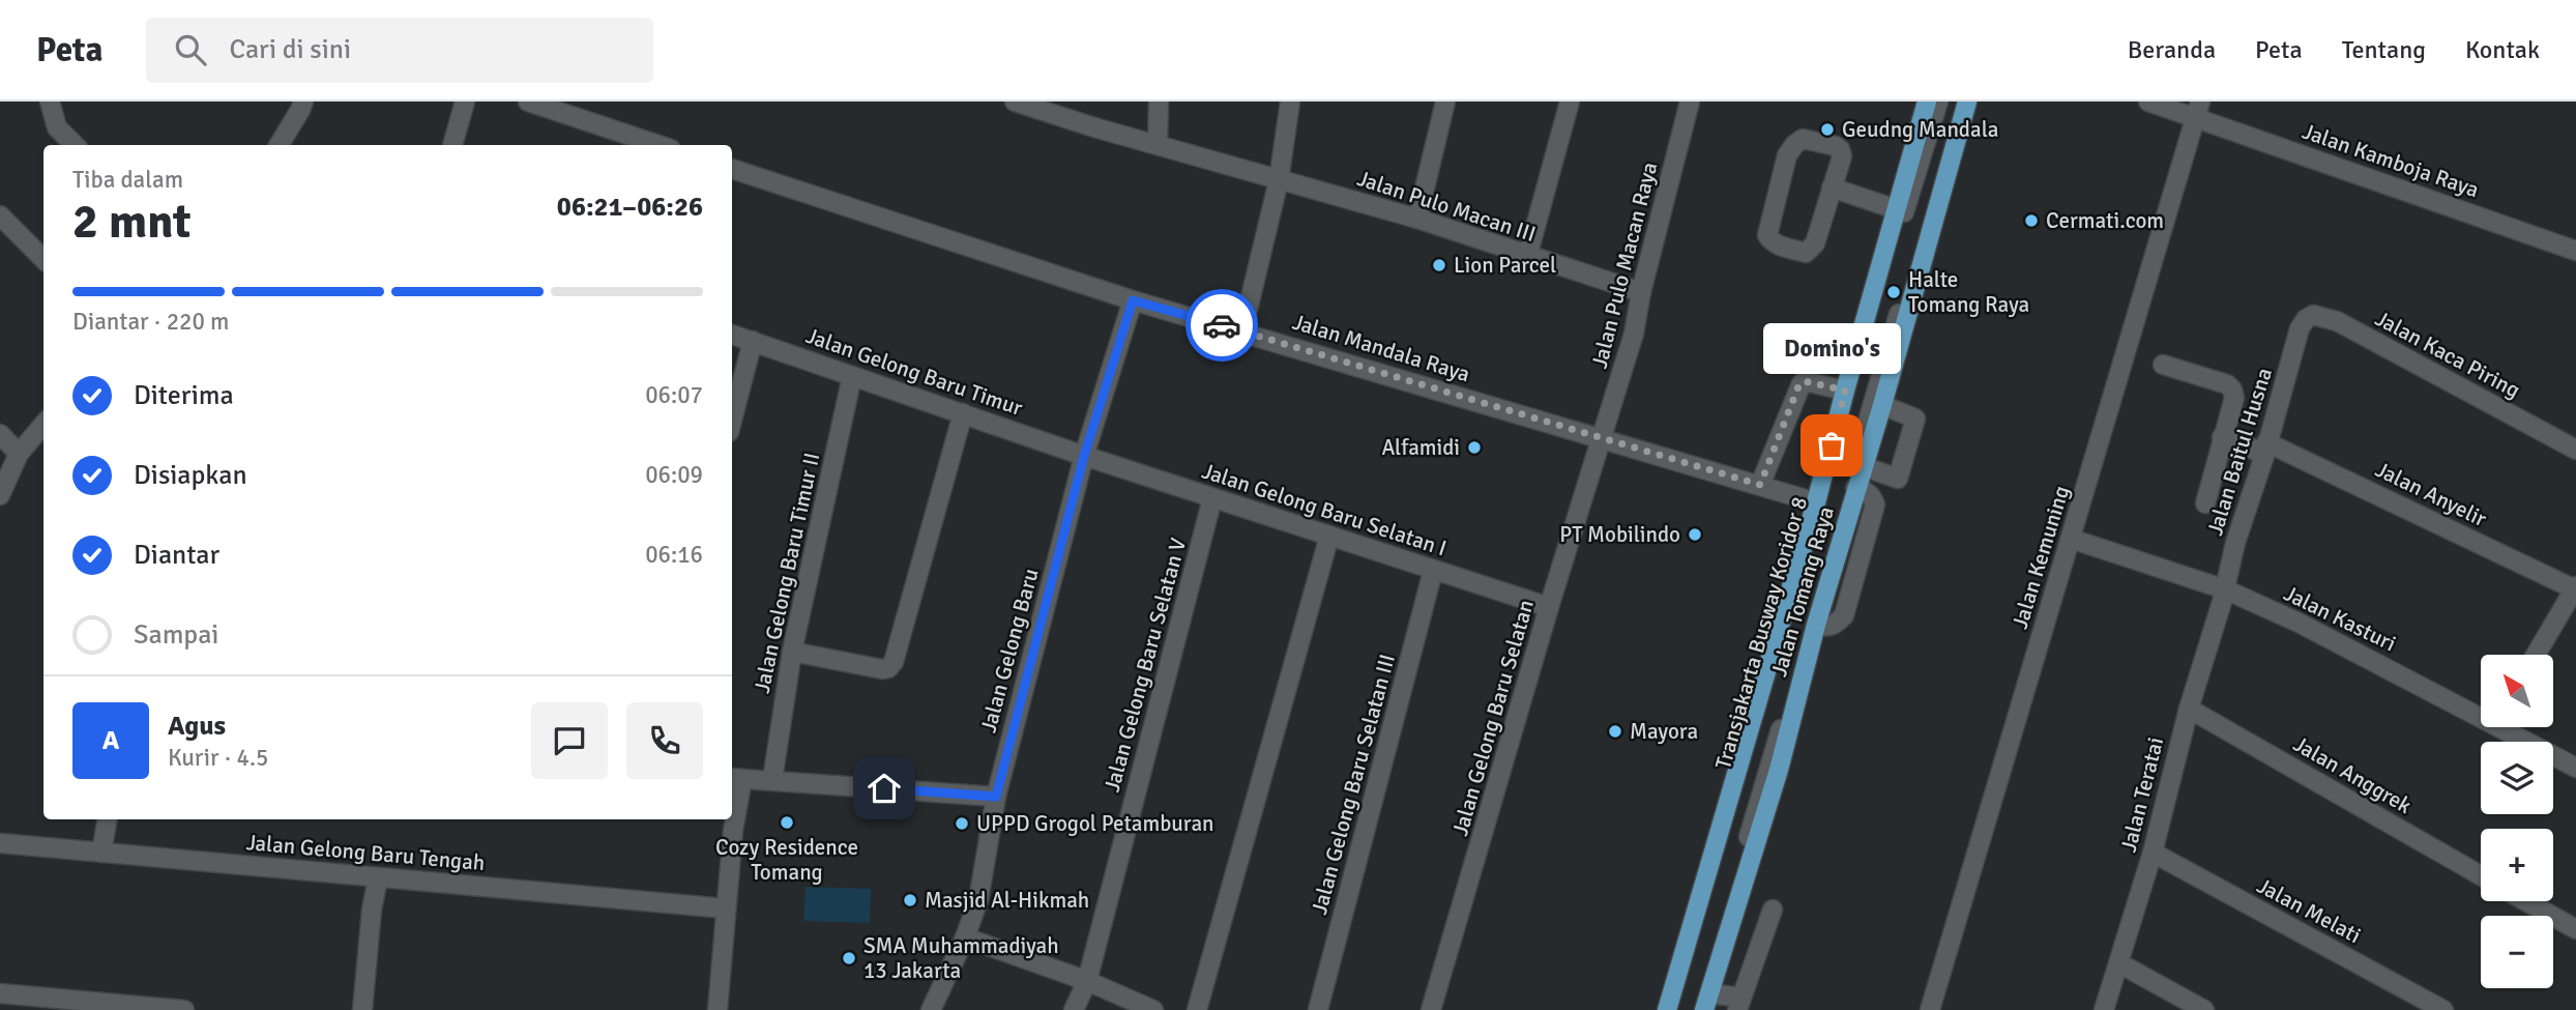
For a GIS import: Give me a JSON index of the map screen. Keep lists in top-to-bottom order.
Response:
{
  "streets": {
    "main road": ["Jalan Tomang Raya"],
    "street": [
      "Jalan Kamboja Raya",
      "Jalan Pulo Macan III",
      "Jalan Pulo Macan Raya",
      "Jalan Mandala Raya",
      "Jalan Kaca Piring",
      "Jalan Gelong Baru Timur",
      "Jalan Baitul Husna",
      "Jalan Anyelir",
      "Jalan Gelong Baru Selatan I",
      "Jalan Kemuning",
      "Jalan Gelong Baru Timur II",
      "Jalan Kasturi",
      "Transjakarta Busway Koridor 8",
      "Jalan Gelong Baru",
      "Jalan Gelong Baru Selatan V",
      "Jalan Gelong Baru Selatan",
      "Jalan Anggrek",
      "Jalan Gelong Baru Selatan III",
      "Jalan Teratai",
      "Jalan Gelong Baru Tengah",
      "Jalan Melati"
    ]
  },
  "crossings": [
    ["Jalan Kamboja Raya", "Jalan Kemuning"],
    ["Jalan Pulo Macan III", "Jalan Pulo Macan Raya"],
    ["Jalan Pulo Macan Raya", "Jalan Mandala Raya"],
    ["Jalan Pulo Macan Raya", "Jalan Gelong Baru Selatan"],
    ["Jalan Mandala Raya", "Jalan Tomang Raya"],
    ["Jalan Mandala Raya", "Jalan Gelong Baru"],
    ["Jalan Mandala Raya", "Jalan Gelong Baru Selatan"],
    ["Jalan Kaca Piring", "Jalan Baitul Husna"],
    ["Jalan Gelong Baru Timur", "Jalan Gelong Baru Selatan I"],
    ["Jalan Gelong Baru Timur", "Jalan Gelong Baru Timur II"],
    ["Jalan Gelong Baru Timur", "Jalan Gelong Baru"],
    ["Jalan Baitul Husna", "Jalan Anyelir"],
    ["Jalan Baitul Husna", "Jalan Kasturi"],
    ["Jalan Baitul Husna", "Jalan Teratai"],
    ["Jalan Gelong Baru Selatan I", "Jalan Gelong Baru"],
    ["Jalan Gelong Baru Selatan I", "Jalan Gelong Baru Selatan V"],
    ["Jalan Gelong Baru Selatan I", "Jalan Gelong Baru Selatan"],
    ["Jalan Gelong Baru Selatan I", "Jalan Gelong Baru Selatan III"],
    ["Jalan Kemuning", "Jalan Kasturi"],
    ["Jalan Kasturi", "Jalan Teratai"],
    ["Jalan Anggrek", "Jalan Teratai"],
    ["Jalan Teratai", "Jalan Melati"]
  ],
  "places": [
    "Geudng Mandala",
    "Cermati.com",
    "Lion Parcel",
    "Halte Tomang Raya",
    "Domino's",
    "Alfamidi",
    "PT Mobilindo",
    "Mayora",
    "Cozy Residence Tomang",
    "UPPD Grogol Petamburan",
    "Masjid Al-Hikmah",
    "SMA Muhammadiyah 13 Jakarta"
  ],
  "north": "top left",
  "page": {
    "header": "Peta",
    "search": "Cari di sini",
    "nav": [
      "Beranda",
      "Peta",
      "Tentang",
      "Kontak"
    ],
    "heading": ["2 mnt", "Tiba dalam", "06:21–06:26"],
    "panel": ["Agus", "Kurir · 4.5"],
    "bar": "Diantar · 220 m",
    "bubble": "Domino's",
    "list": [
      ["Diterima", "06:07"],
      ["Disiapkan", "06:09"],
      ["Diantar", "06:16"],
      "Sampai"
    ],
    "map_buttons": ["+", "−"],
    "round": "A"
  }
}
